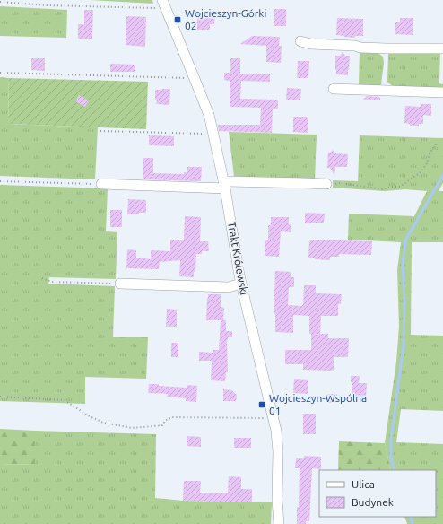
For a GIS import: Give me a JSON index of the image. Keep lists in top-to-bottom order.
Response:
{
  "streets": {
    "street": ["Trakt Królewski"]
  },
  "places": {
    "transit": ["Wojcieszyn-Górki 02", "Wojcieszyn-Wspólna 01"]
  },
  "legend": ["Ulica", "Budynek"]
}
